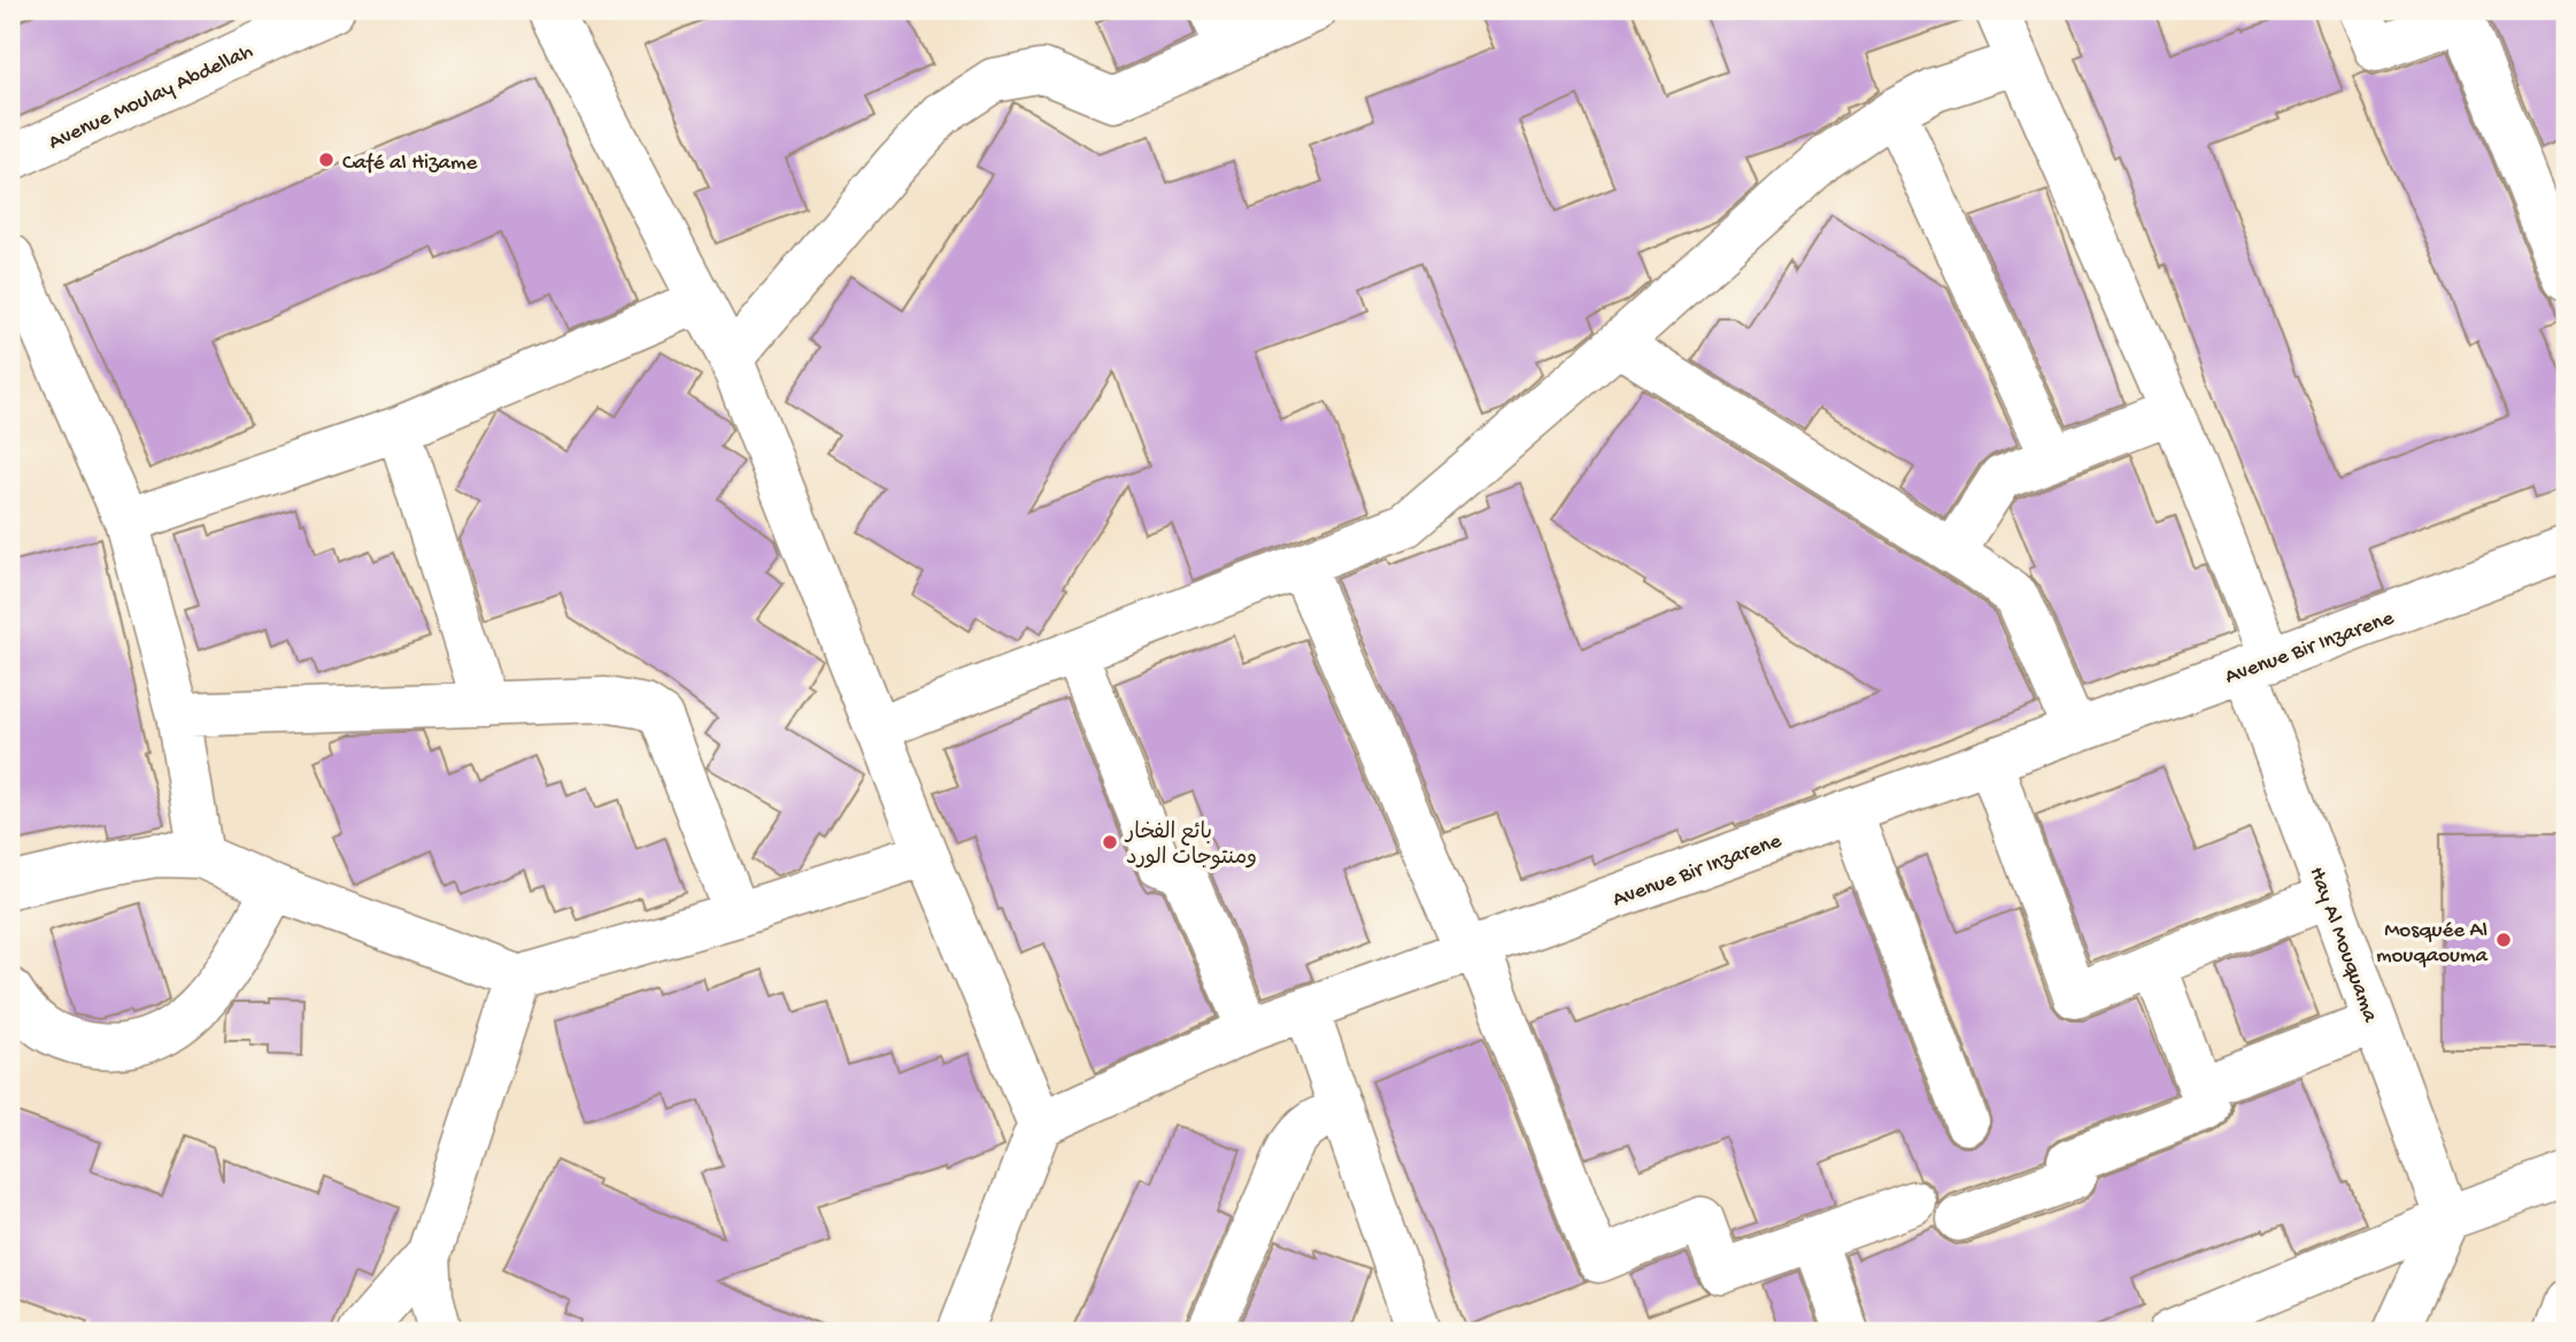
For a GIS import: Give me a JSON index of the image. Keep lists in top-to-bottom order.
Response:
{
  "streets": {
    "street": ["Avenue Moulay Abdellah", "Avenue Bir Inzarene", "Hay Al Mouquama"]
  },
  "crossings": [
    ["Avenue Bir Inzarene", "Hay Al Mouquama"]
  ],
  "places": ["Café al Hizame", "بائع الفخار ومنتوجات الورد", "Mosquée Al mouqaouma"]
}
